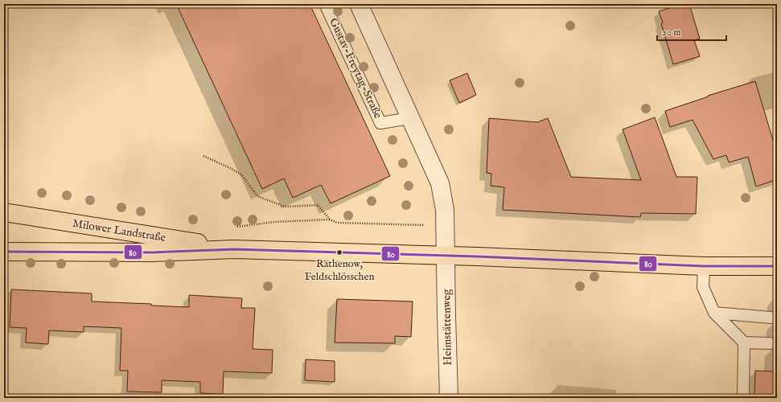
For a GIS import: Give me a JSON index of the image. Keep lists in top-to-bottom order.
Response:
{
  "streets": {
    "main road": ["Milower Landstraße"],
    "street": ["Heimstättenweg"],
    "lane": ["Gustav-Freytag-Straße"]
  },
  "crossings": [
    ["Milower Landstraße", "Heimstättenweg"]
  ],
  "places": ["Rathenow, Feldschlösschen"],
  "lines": ["transit line 80"],
  "scale_bar": "20 m"
}
